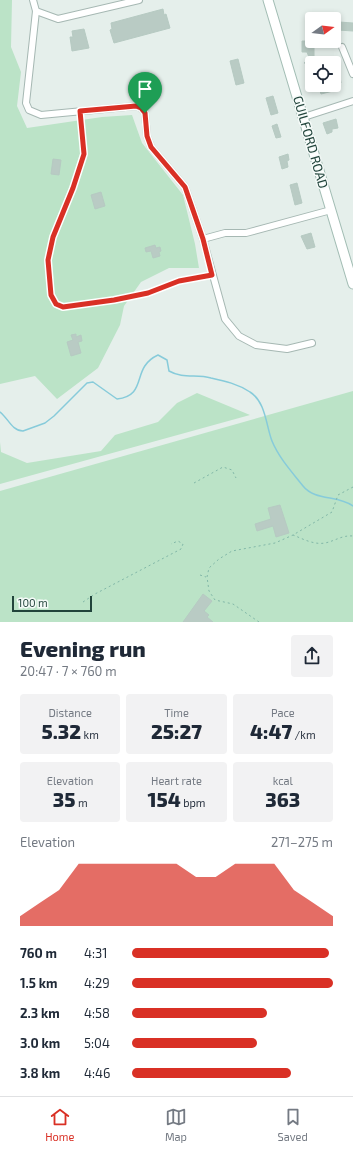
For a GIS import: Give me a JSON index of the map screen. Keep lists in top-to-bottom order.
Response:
{
  "streets": {
    "street": ["GUILFORD ROAD"]
  },
  "scale_bar": "100 m",
  "north": "right",
  "page": {
    "scale": "100 m",
    "heading": ["Evening run", "20:47 · 7 × 760 m"],
    "stats": [
      ["Distance", "5.32 km"],
      ["Time", "25:27"],
      ["Pace", "4:47 /km"],
      ["Elevation", "35 m"],
      ["Heart rate", "154 bpm"],
      ["kcal", "363"]
    ],
    "chart": ["Elevation", "271–275 m"],
    "list": [
      {
        "name": "760 m",
        "note": "4:31"
      },
      {
        "name": "1.5 km",
        "note": "4:29"
      },
      {
        "name": "2.3 km",
        "note": "4:58"
      },
      {
        "name": "3.0 km",
        "note": "5:04"
      },
      {
        "name": "3.8 km",
        "note": "4:46"
      }
    ],
    "tabs": ["Home", "Map", "Saved"]
  }
}
